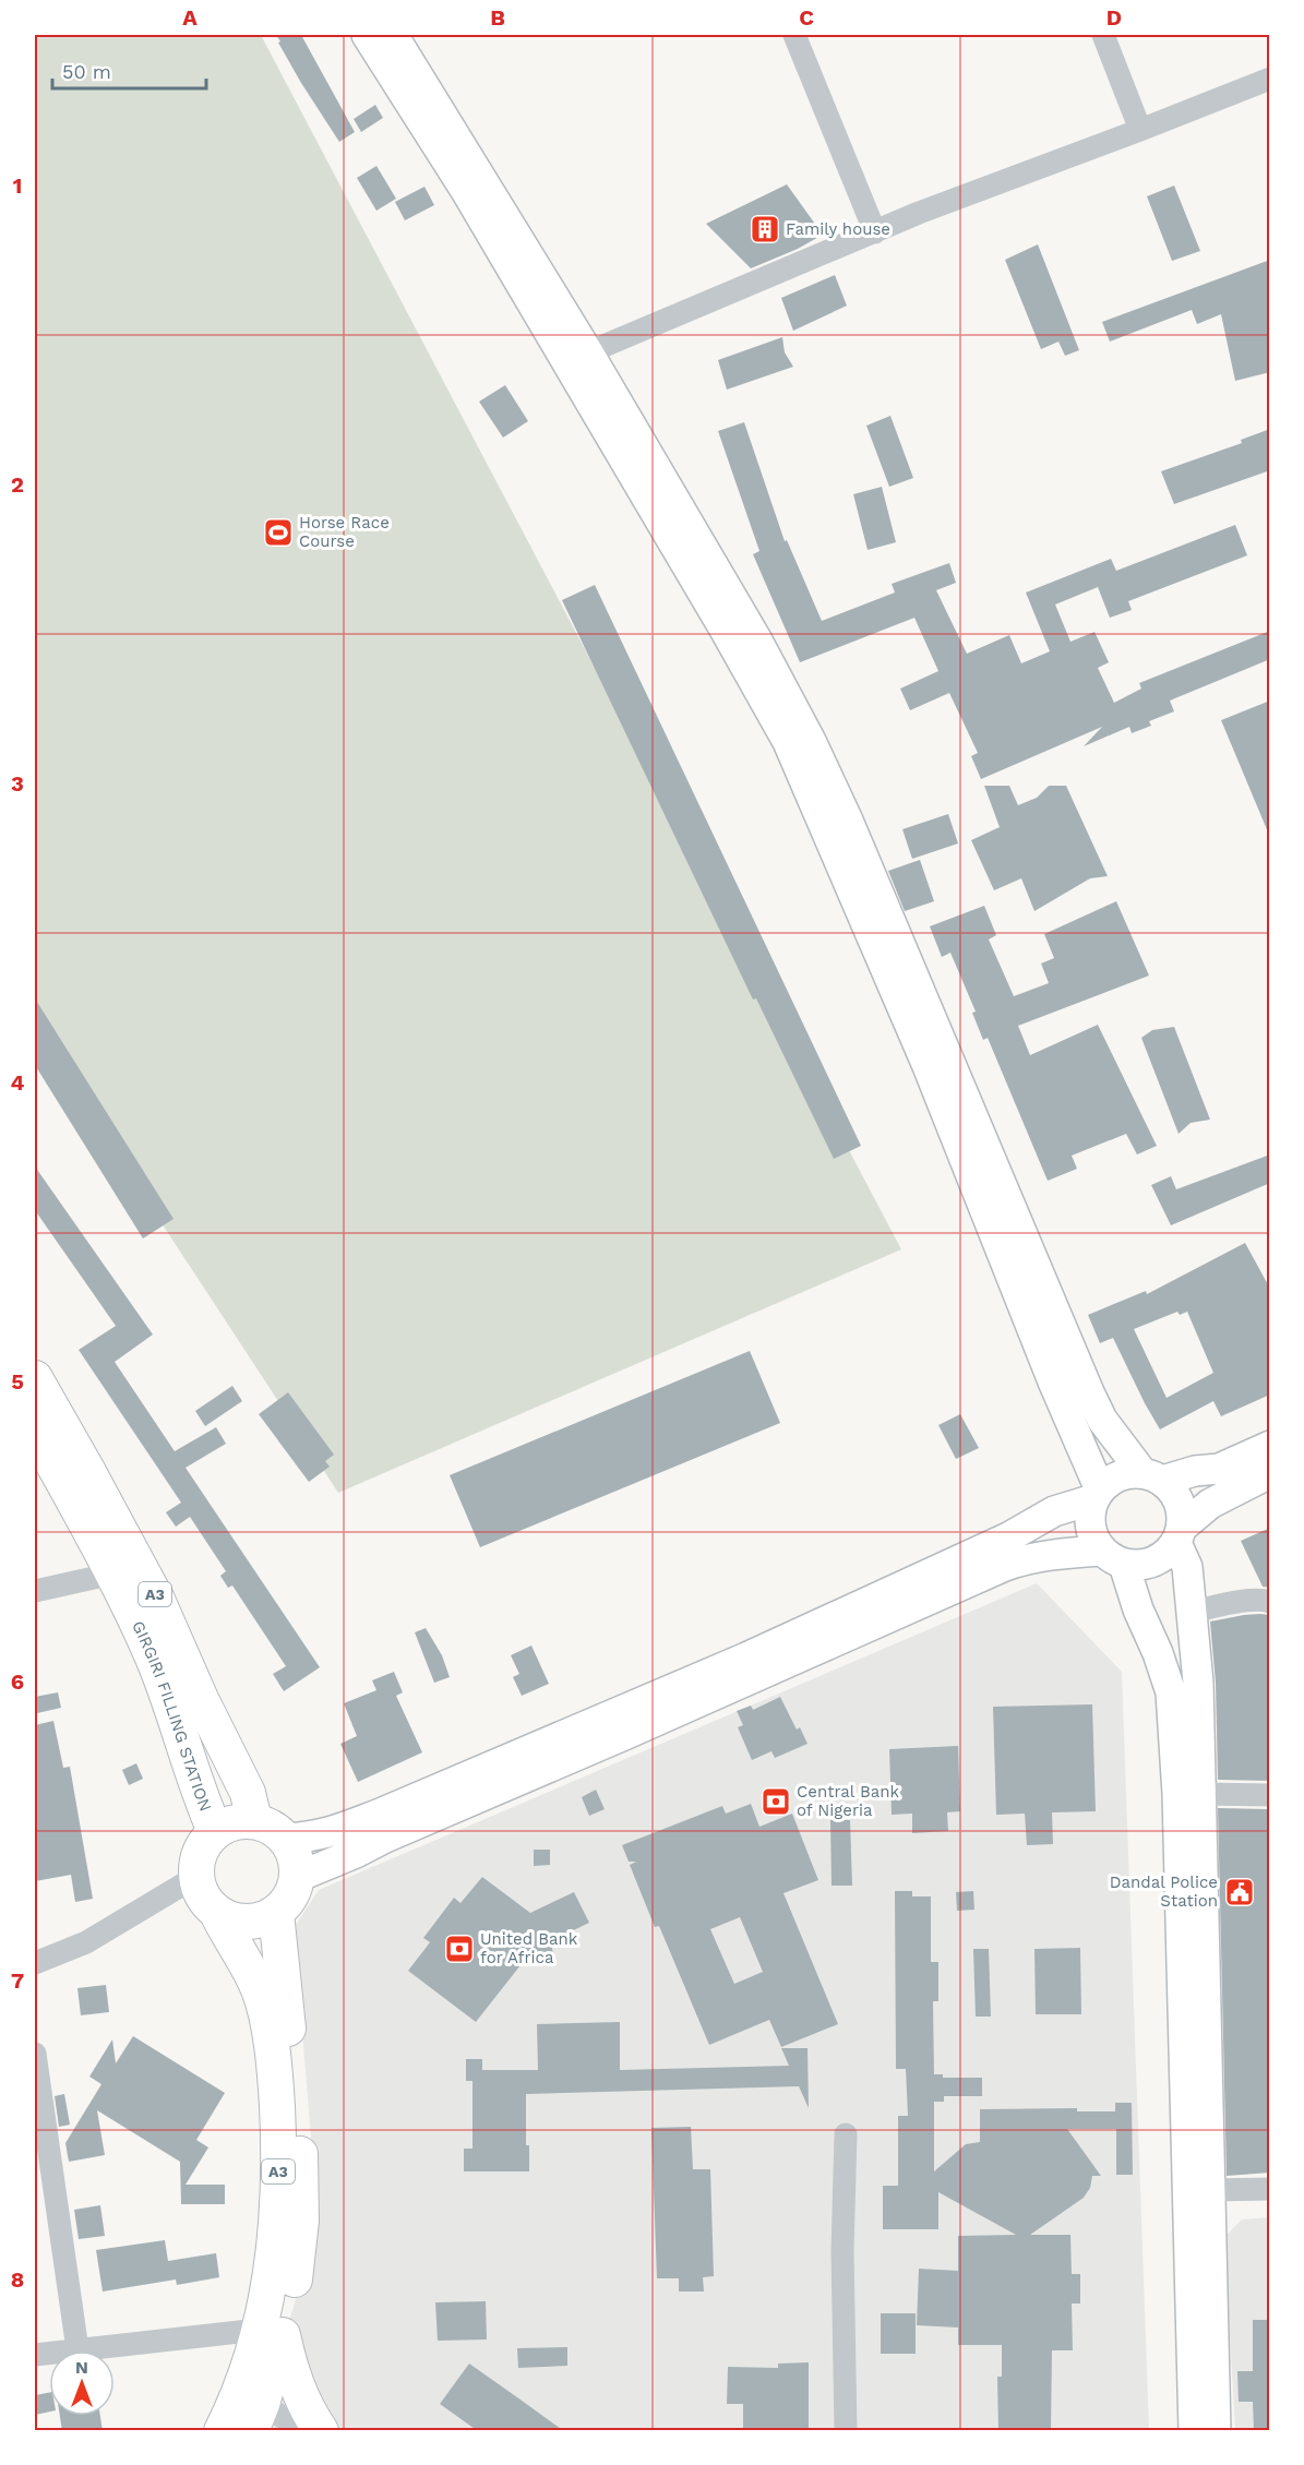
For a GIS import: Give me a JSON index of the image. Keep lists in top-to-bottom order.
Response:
{
  "streets": {
    "highway": ["A3", "GIRGIRI FILLING STATION"]
  },
  "crossings": [
    ["A3", "GIRGIRI FILLING STATION"]
  ],
  "places": {
    "building": ["Family house"],
    "sports": ["Horse Race Course"],
    "bank": ["Central Bank of Nigeria", "United Bank for Africa"],
    "public building": ["Dandal Police Station"]
  },
  "scale_bar": "50 m",
  "north": "top",
  "grid": {
    "columns": [
      "A",
      "B",
      "C",
      "D"
    ],
    "rows": [
      "1",
      "2",
      "3",
      "4",
      "5",
      "6",
      "7",
      "8"
    ]
  }
}
